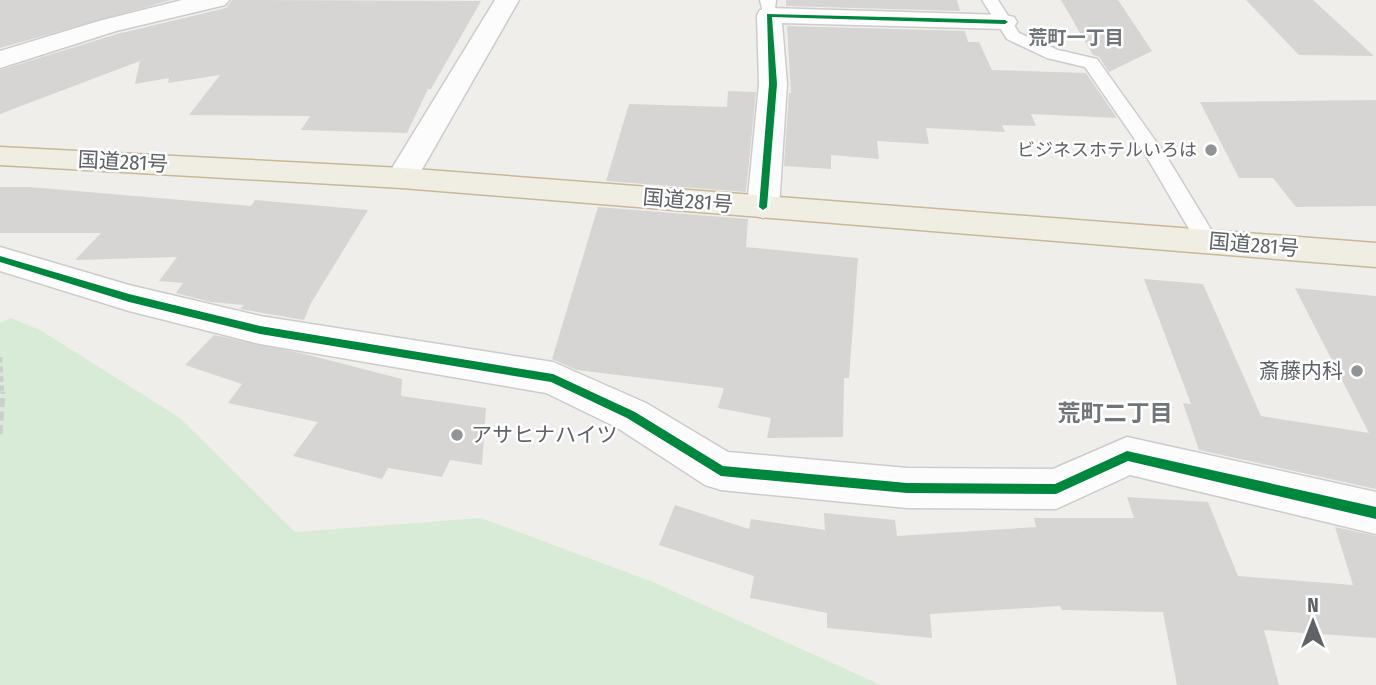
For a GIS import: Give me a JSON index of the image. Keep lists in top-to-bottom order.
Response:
{
  "streets": {
    "highway": ["国道281号"]
  },
  "districts": ["荒町一丁目", "荒町二丁目"],
  "places": ["ビジネスホテルいろは", "斎藤内科", "アサヒナハイツ"],
  "north": "top"
}
